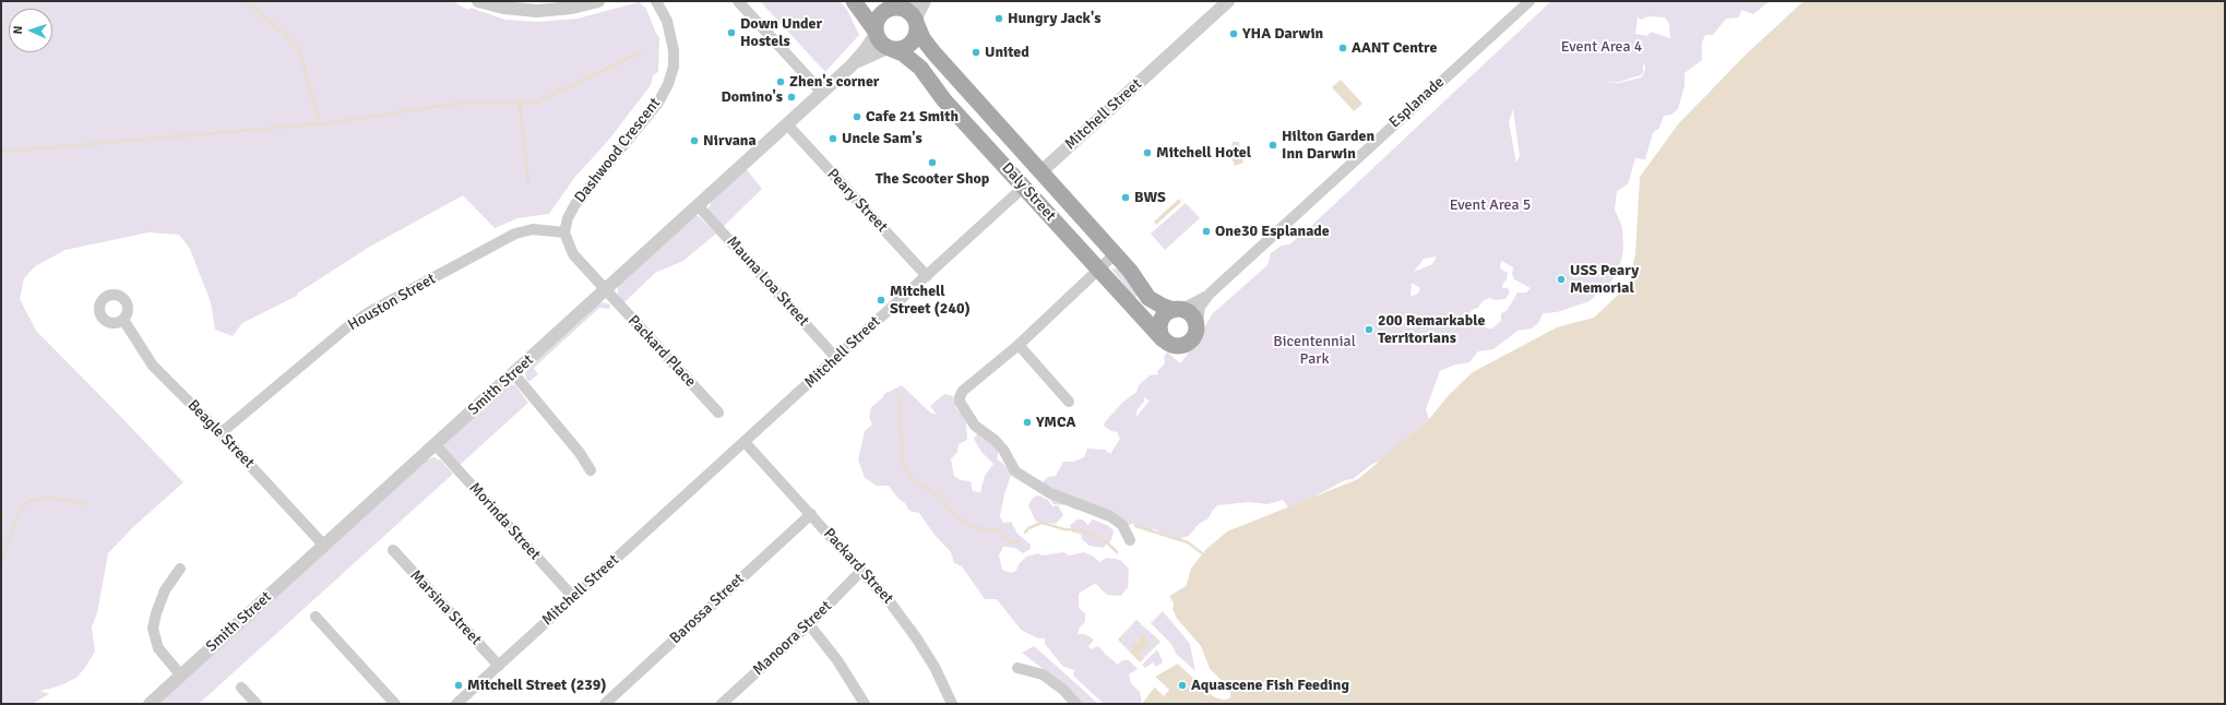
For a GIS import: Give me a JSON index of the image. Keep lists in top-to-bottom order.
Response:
{
  "streets": {
    "main road": ["Mitchell Street", "Daly Street"],
    "street": [
      "Esplanade",
      "Dashwood Crescent",
      "Peary Street",
      "Mauna Loa Street",
      "Houston Street",
      "Packard Place",
      "Smith Street",
      "Beagle Street",
      "Morinda Street",
      "Packard Street",
      "Marsina Street",
      "Barossa Street",
      "Manoora Street"
    ]
  },
  "crossings": [
    ["Esplanade", "Daly Street"],
    ["Mitchell Street", "Daly Street"],
    ["Mitchell Street", "Peary Street"],
    ["Mitchell Street", "Mauna Loa Street"],
    ["Mitchell Street", "Morinda Street"],
    ["Mitchell Street", "Packard Street"],
    ["Mitchell Street", "Marsina Street"],
    ["Dashwood Crescent", "Houston Street"],
    ["Daly Street", "Smith Street"],
    ["Peary Street", "Smith Street"],
    ["Mauna Loa Street", "Smith Street"],
    ["Houston Street", "Beagle Street"],
    ["Packard Place", "Smith Street"],
    ["Smith Street", "Beagle Street"],
    ["Smith Street", "Morinda Street"],
    ["Packard Street", "Barossa Street"],
    ["Packard Street", "Manoora Street"]
  ],
  "parks": ["Event Area 4", "Event Area 5", "Bicentennial Park"],
  "places": [
    "Hungry Jack's",
    "Down Under Hostels",
    "YHA Darwin",
    "AANT Centre",
    "United",
    "Zhen's corner",
    "Domino's",
    "Cafe 21 Smith",
    "Uncle Sam's",
    "Nirvana",
    "Hilton Garden Inn Darwin",
    "Mitchell Hotel",
    "The Scooter Shop",
    "BWS",
    "One30 Esplanade",
    "USS Peary Memorial",
    "Mitchell Street (240)",
    "200 Remarkable Territorians",
    "YMCA",
    "Mitchell Street (239)",
    "Aquascene Fish Feeding"
  ],
  "north": "left"
}
